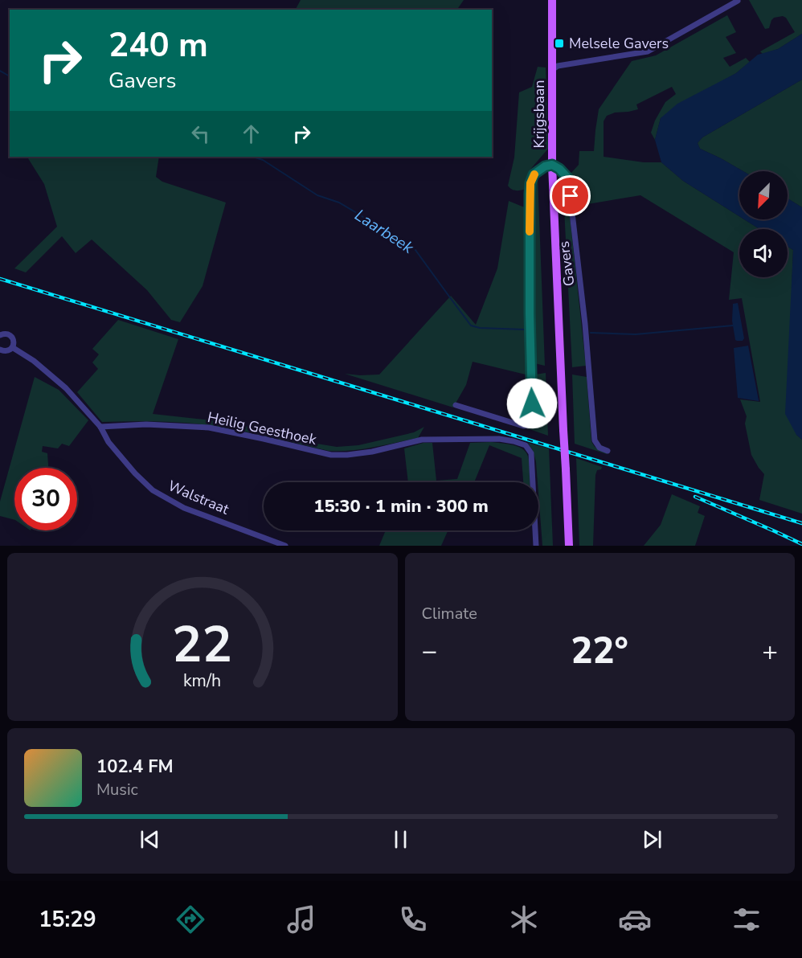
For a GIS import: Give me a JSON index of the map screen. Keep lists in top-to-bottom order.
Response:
{
  "streets": {
    "main road": ["Krijgsbaan"],
    "street": ["Gavers", "Heilig Geesthoek", "Walstraat"]
  },
  "crossings": [
    ["Krijgsbaan", "Gavers"],
    ["Heilig Geesthoek", "Walstraat"]
  ],
  "water": ["Laarbeek"],
  "places": {
    "transit": ["Melsele Gavers"]
  },
  "north": "bottom left",
  "page": {
    "turn": ["240 m", "Gavers"],
    "limit": "30",
    "trip": "15:30 · 1 min · 300 m",
    "tile": "Climate",
    "heat": ["−", "22°", "+"],
    "song": ["102.4 FM", "Music"],
    "tabs": "15:29",
    "gauge": ["22", "km/h"]
  }
}
